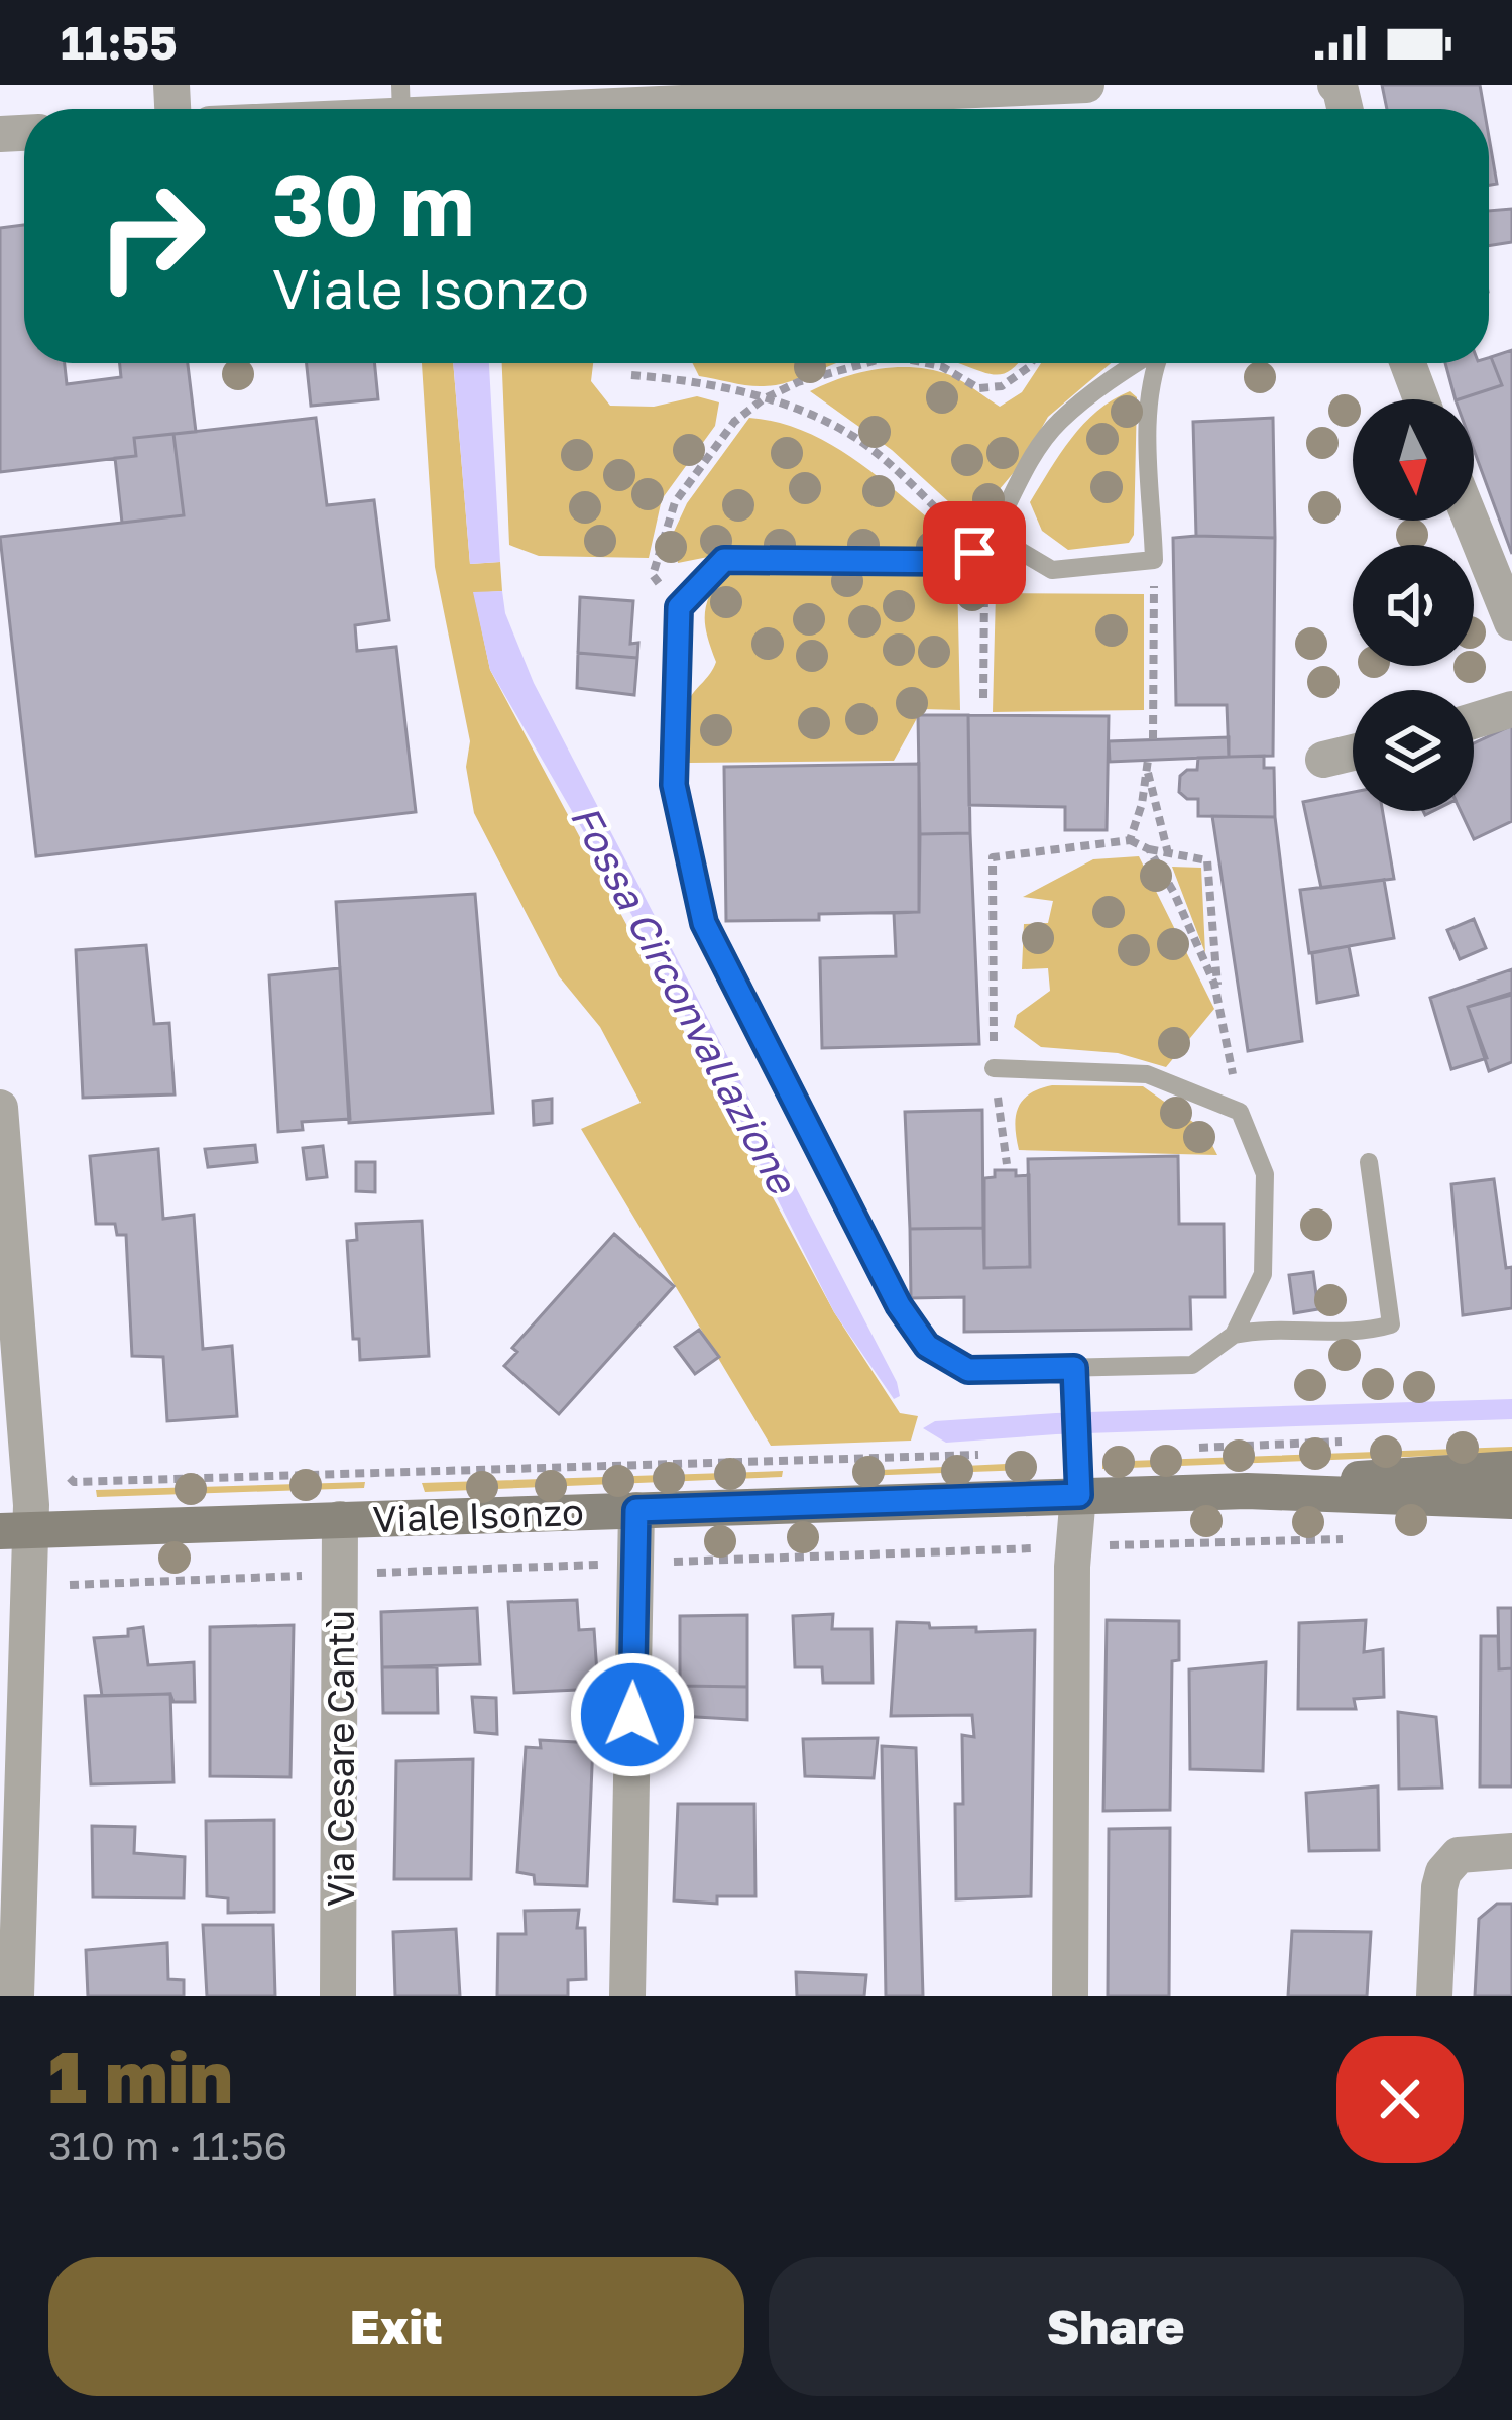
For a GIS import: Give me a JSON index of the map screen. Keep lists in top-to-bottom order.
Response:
{
  "streets": {
    "main road": ["Viale Isonzo"],
    "street": ["Via Cesare Cantù"]
  },
  "crossings": [
    ["Viale Isonzo", "Via Cesare Cantù"]
  ],
  "water": ["Fossa Circonvallazione"],
  "north": "bottom",
  "page": {
    "status": "11:55",
    "turn": ["30 m", "Viale Isonzo"],
    "heading": ["1 min", "310 m · 11:56"],
    "buttons": ["Exit", "Share"]
  }
}
